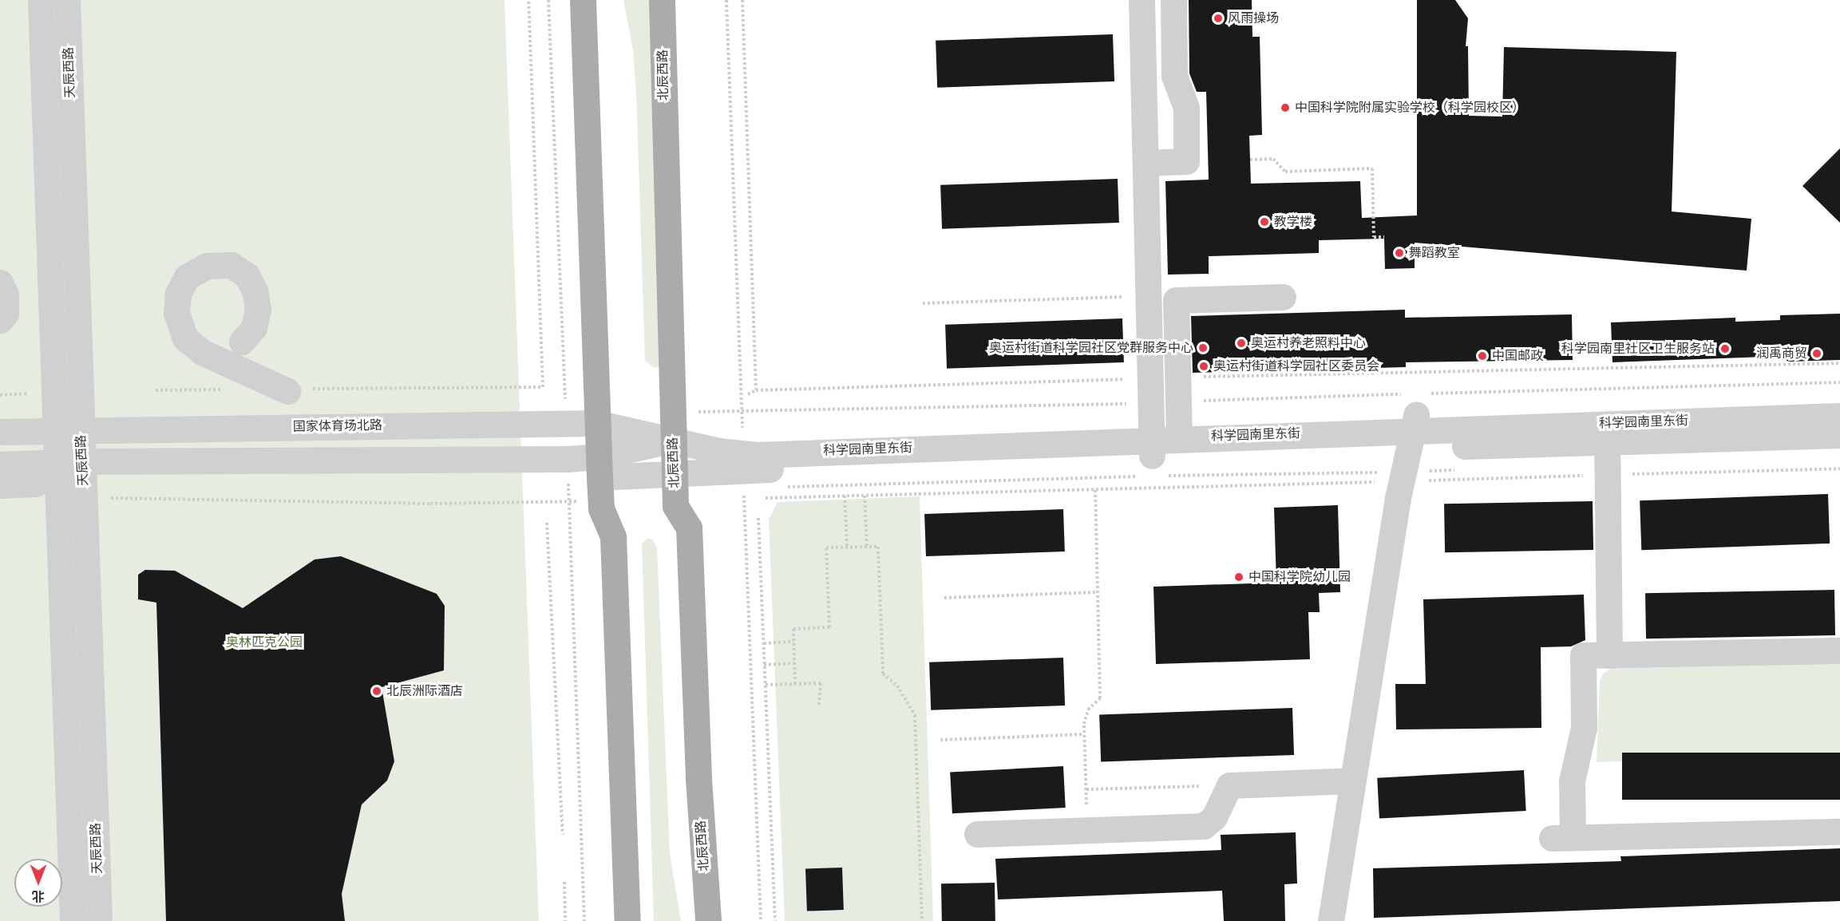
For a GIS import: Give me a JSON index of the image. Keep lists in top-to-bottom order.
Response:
{
  "streets": {
    "main road": ["北辰西路"],
    "street": ["天辰西路", "科学园南里东街", "国家体育场北路"]
  },
  "crossings": [
    ["天辰西路", "国家体育场北路"],
    ["北辰西路", "科学园南里东街"]
  ],
  "parks": ["奥林匹克公园"],
  "places": [
    "风雨操场",
    "中国科学院附属实验学校（科学园校区）",
    "教学楼",
    "舞蹈教室",
    "奥运村养老照料中心",
    "奥运村街道科学园社区党群服务中心",
    "科学园南里社区卫生服务站",
    "润禹商贸",
    "中国邮政",
    "奥运村街道科学园社区委员会",
    "中国科学院幼儿园",
    "北辰洲际酒店"
  ],
  "north": "bottom"
}
